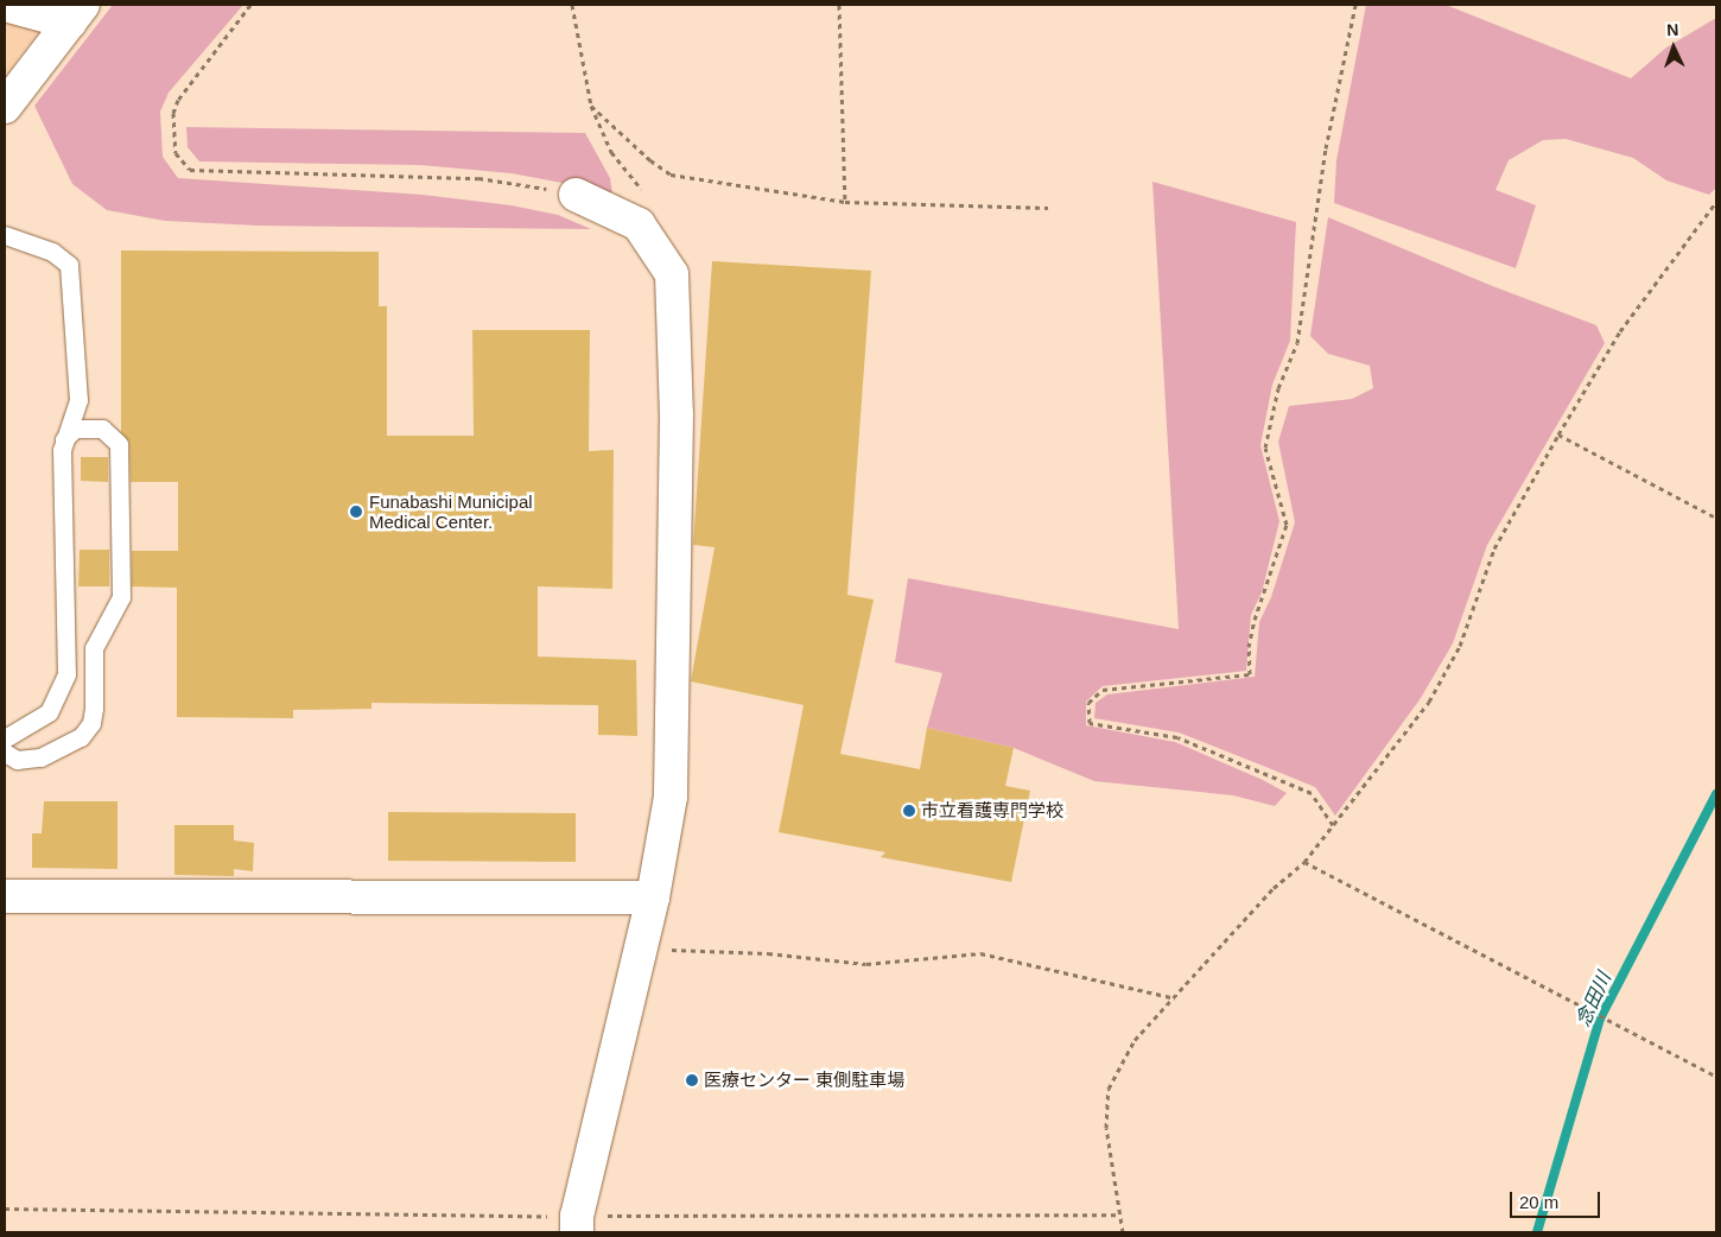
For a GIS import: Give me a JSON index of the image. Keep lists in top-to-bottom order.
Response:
{
  "water": ["念田川"],
  "places": ["Funabashi Municipal Medical Center.", "市立看護専門学校", "医療センター 東側駐車場"],
  "scale_bar": "20 m",
  "north": "top"
}
